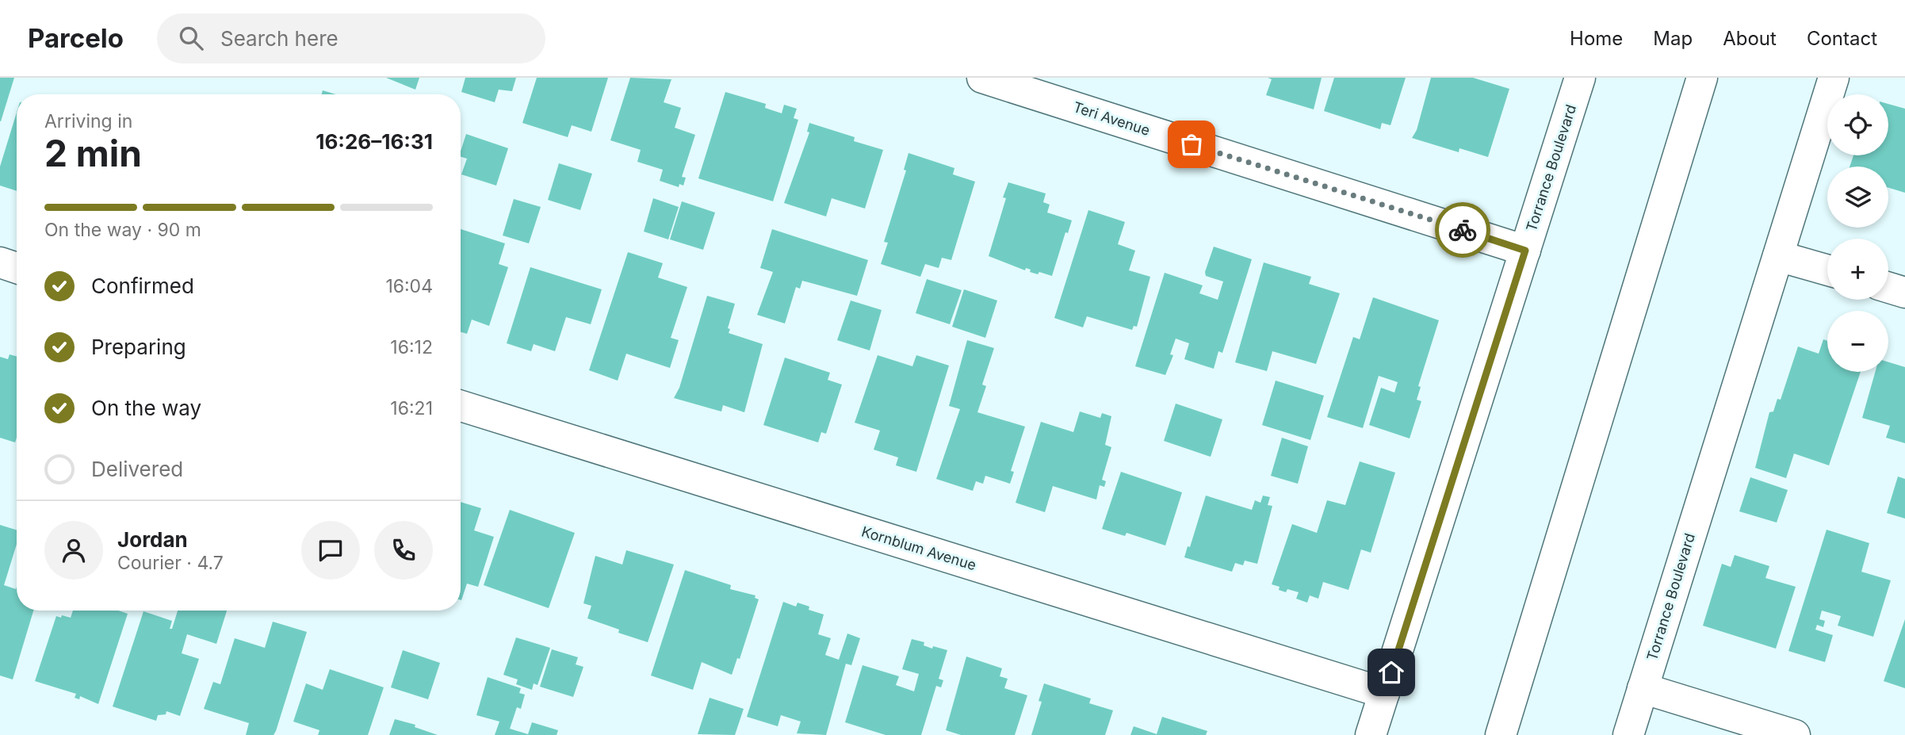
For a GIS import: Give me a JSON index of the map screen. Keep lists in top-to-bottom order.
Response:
{
  "streets": {
    "street": ["Teri Avenue", "Torrance Boulevard", "Kornblum Avenue"]
  },
  "crossings": [
    ["Teri Avenue", "Torrance Boulevard"],
    ["Torrance Boulevard", "Kornblum Avenue"]
  ],
  "page": {
    "header": "Parcelo",
    "search": "Search here",
    "nav": [
      "Home",
      "Map",
      "About",
      "Contact"
    ],
    "map_buttons": ["+", "−"],
    "heading": ["2 min", "Arriving in", "16:26–16:31"],
    "panel": ["Jordan", "Courier · 4.7"],
    "bar": "On the way · 90 m",
    "list": [
      ["Confirmed", "16:04"],
      ["Preparing", "16:12"],
      ["On the way", "16:21"],
      "Delivered"
    ]
  }
}
